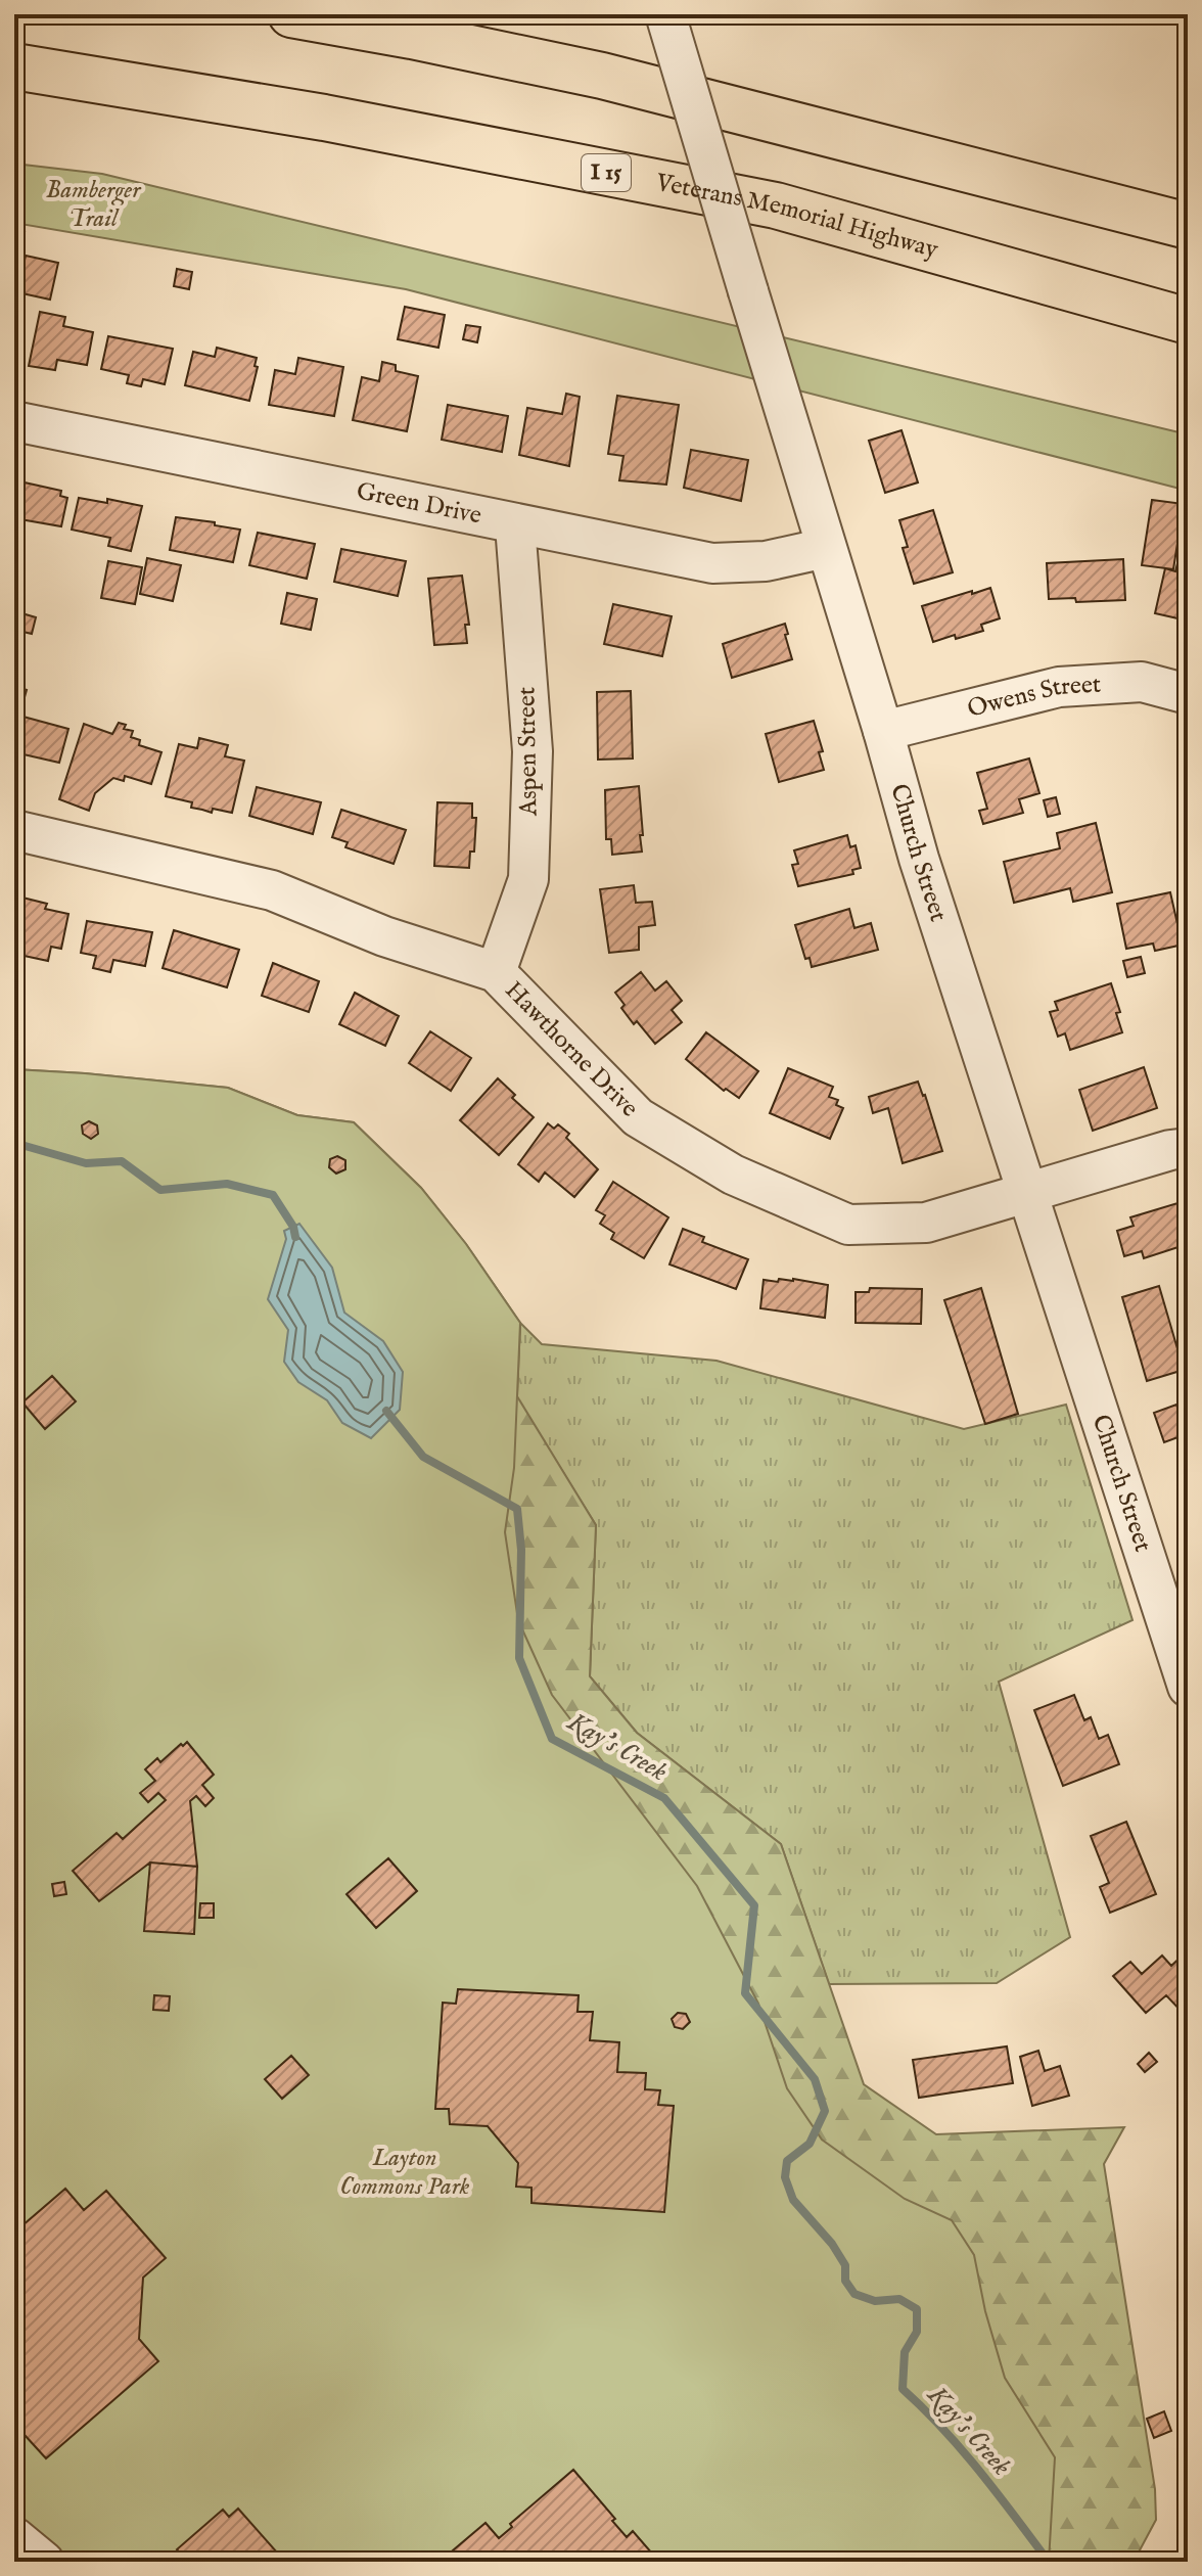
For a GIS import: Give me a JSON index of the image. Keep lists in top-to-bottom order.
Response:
{
  "streets": {
    "highway": ["I 15", "Veterans Memorial Highway"],
    "street": [
      "Green Drive",
      "Owens Street",
      "Aspen Street",
      "Church Street",
      "Hawthorne Drive"
    ]
  },
  "crossings": [
    ["Green Drive", "Aspen Street"],
    ["Green Drive", "Church Street"],
    ["Owens Street", "Church Street"],
    ["Aspen Street", "Hawthorne Drive"],
    ["Church Street", "Hawthorne Drive"]
  ],
  "water": ["Kay's Creek"],
  "parks": ["Bamberger Trail", "Layton Commons Park"]
}
